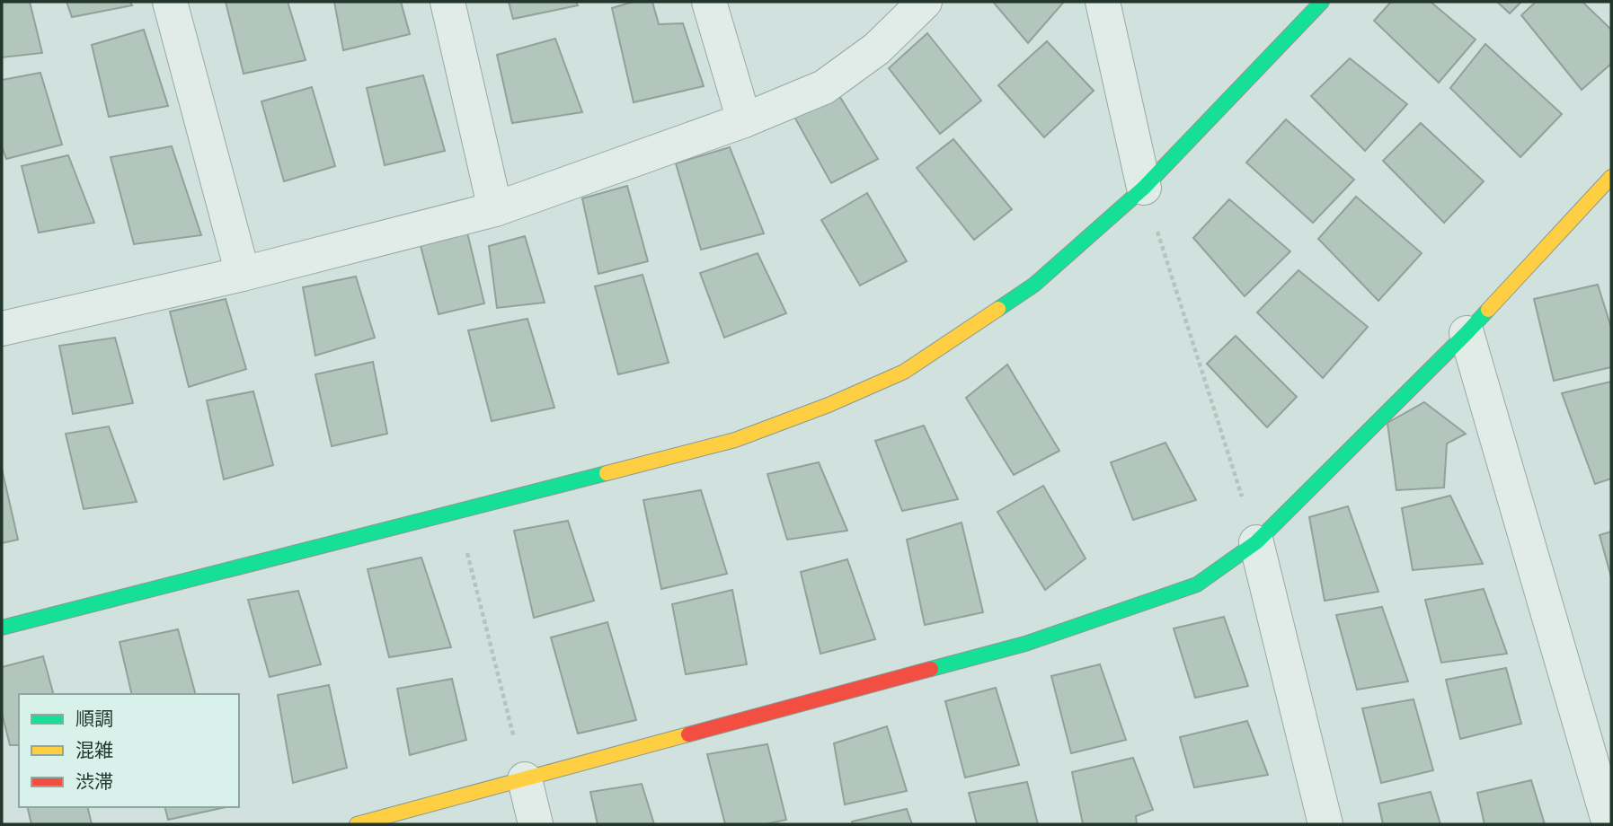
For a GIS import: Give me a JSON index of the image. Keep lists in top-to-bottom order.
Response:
{
  "legend": ["順調", "混雑", "渋滞"]
}
